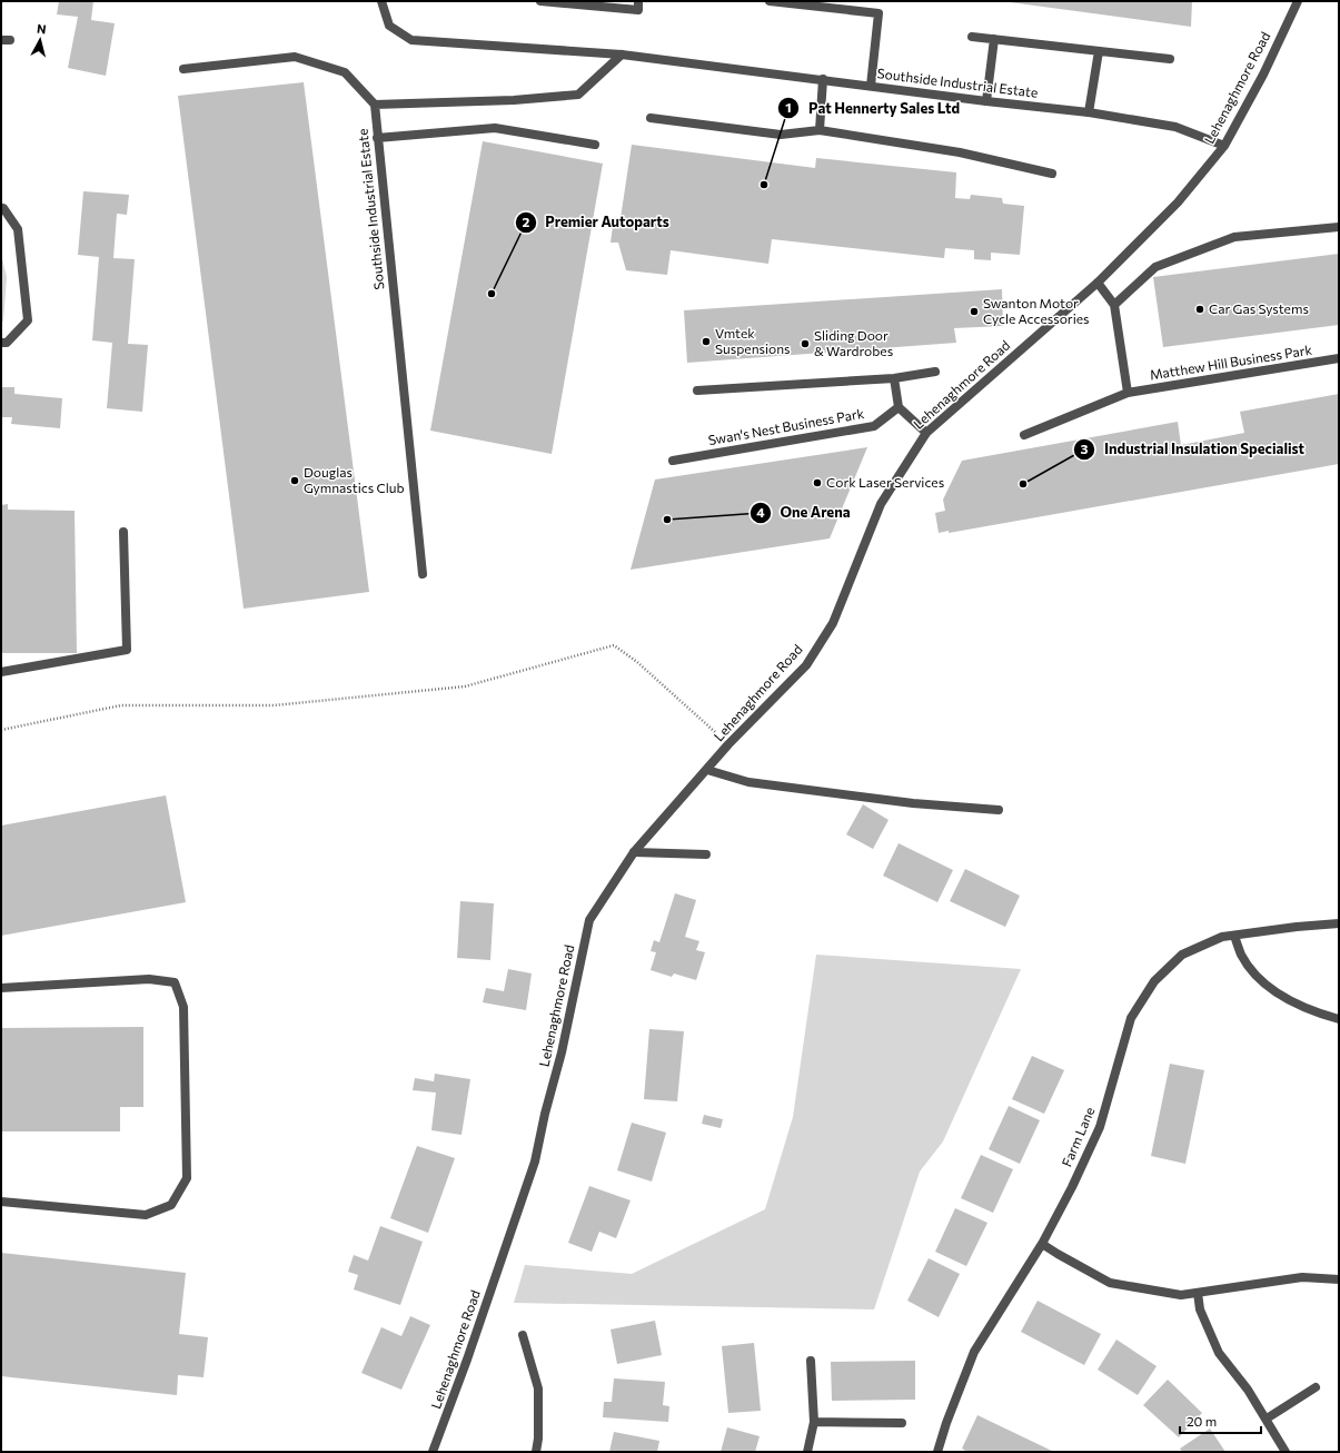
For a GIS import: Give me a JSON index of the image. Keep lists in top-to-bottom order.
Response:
{
  "streets": {
    "street": [
      "Southside Industrial Estate",
      "Lehenaghmore Road",
      "Matthew Hill Business Park",
      "Swan's Nest Business Park",
      "Farm Lane"
    ]
  },
  "crossings": [
    ["Southside Industrial Estate", "Lehenaghmore Road"]
  ],
  "places": [
    "Pat Hennerty Sales Ltd",
    "Premier Autoparts",
    "Car Gas Systems",
    "Swanton Motor Cycle Accessories",
    "Vmtek Suspensions",
    "Sliding Door & Wardrobes",
    "Douglas Gymnastics Club",
    "Cork Laser Services",
    "Industrial Insulation Specialist",
    "One Arena"
  ],
  "scale_bar": "20 m",
  "north": "top"
}
